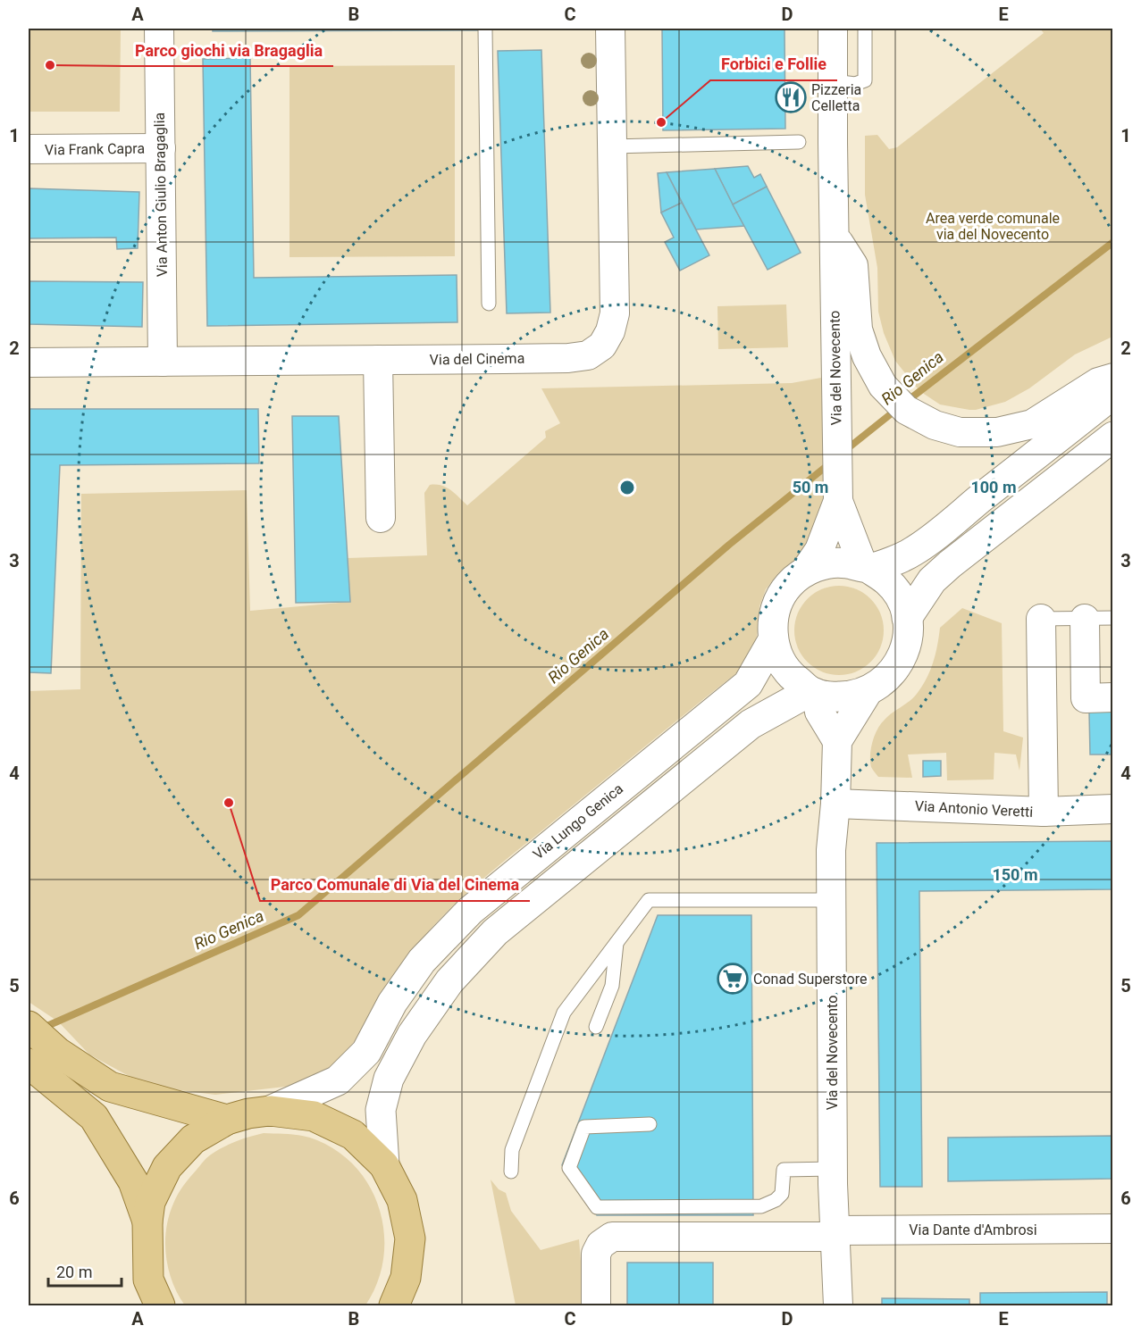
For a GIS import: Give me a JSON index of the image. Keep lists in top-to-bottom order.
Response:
{
  "streets": {
    "street": [
      "Via Frank Capra",
      "Via Anton Giulio Bragaglia",
      "Via del Cinema",
      "Via del Novecento",
      "Via Antonio Veretti",
      "Via Lungo Genica",
      "Via Dante d'Ambrosi"
    ]
  },
  "crossings": [
    ["Via Frank Capra", "Via Anton Giulio Bragaglia"],
    ["Via Anton Giulio Bragaglia", "Via del Cinema"],
    ["Via del Novecento", "Via Antonio Veretti"],
    ["Via del Novecento", "Via Lungo Genica"],
    ["Via del Novecento", "Via Dante d'Ambrosi"]
  ],
  "water": ["Rio Genica"],
  "parks": ["Area verde comunale via del Novecento"],
  "places": {
    "other": ["Parco giochi via Bragaglia", "Forbici e Follie", "Parco Comunale di Via del Cinema"],
    "restaurant": ["Pizzeria Celletta"],
    "supermarket": ["Conad Superstore"]
  },
  "scale_bar": "20 m",
  "grid": {
    "columns": [
      "A",
      "B",
      "C",
      "D",
      "E"
    ],
    "rows": [
      "1",
      "2",
      "3",
      "4",
      "5",
      "6"
    ]
  },
  "rings": ["50 m", "100 m", "150 m"]
}
